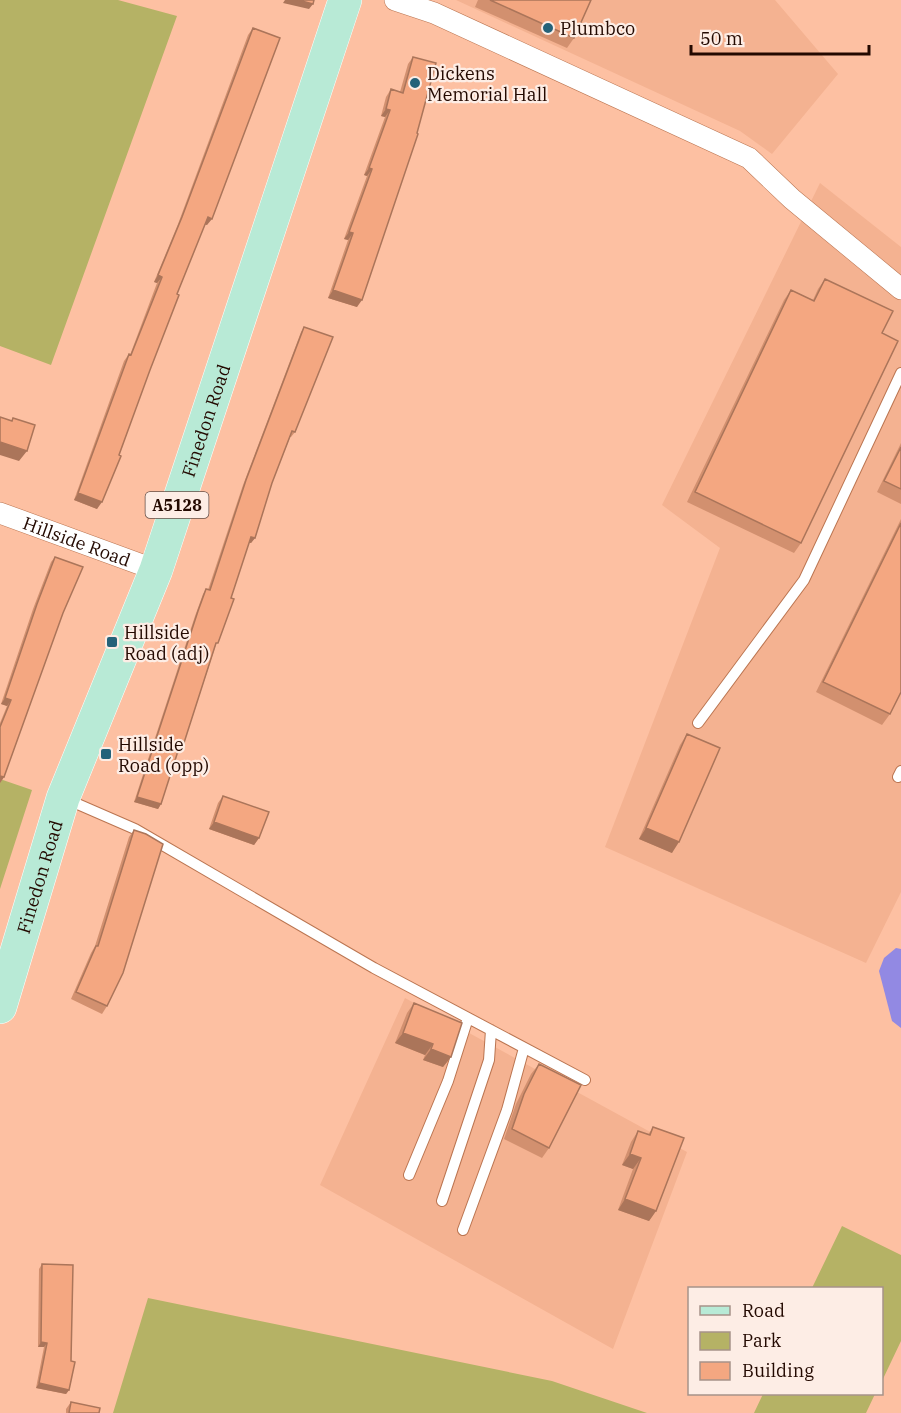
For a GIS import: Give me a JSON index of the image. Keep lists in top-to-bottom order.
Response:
{
  "streets": {
    "main road": ["Finedon Road", "A5128"],
    "street": ["Hillside Road"]
  },
  "crossings": [
    ["Finedon Road", "Hillside Road"]
  ],
  "places": {
    "other": ["Plumbco", "Dickens Memorial Hall"],
    "transit": ["Hillside Road (adj)", "Hillside Road (opp)"]
  },
  "legend": ["Road", "Park", "Building"],
  "scale_bar": "50 m"
}
